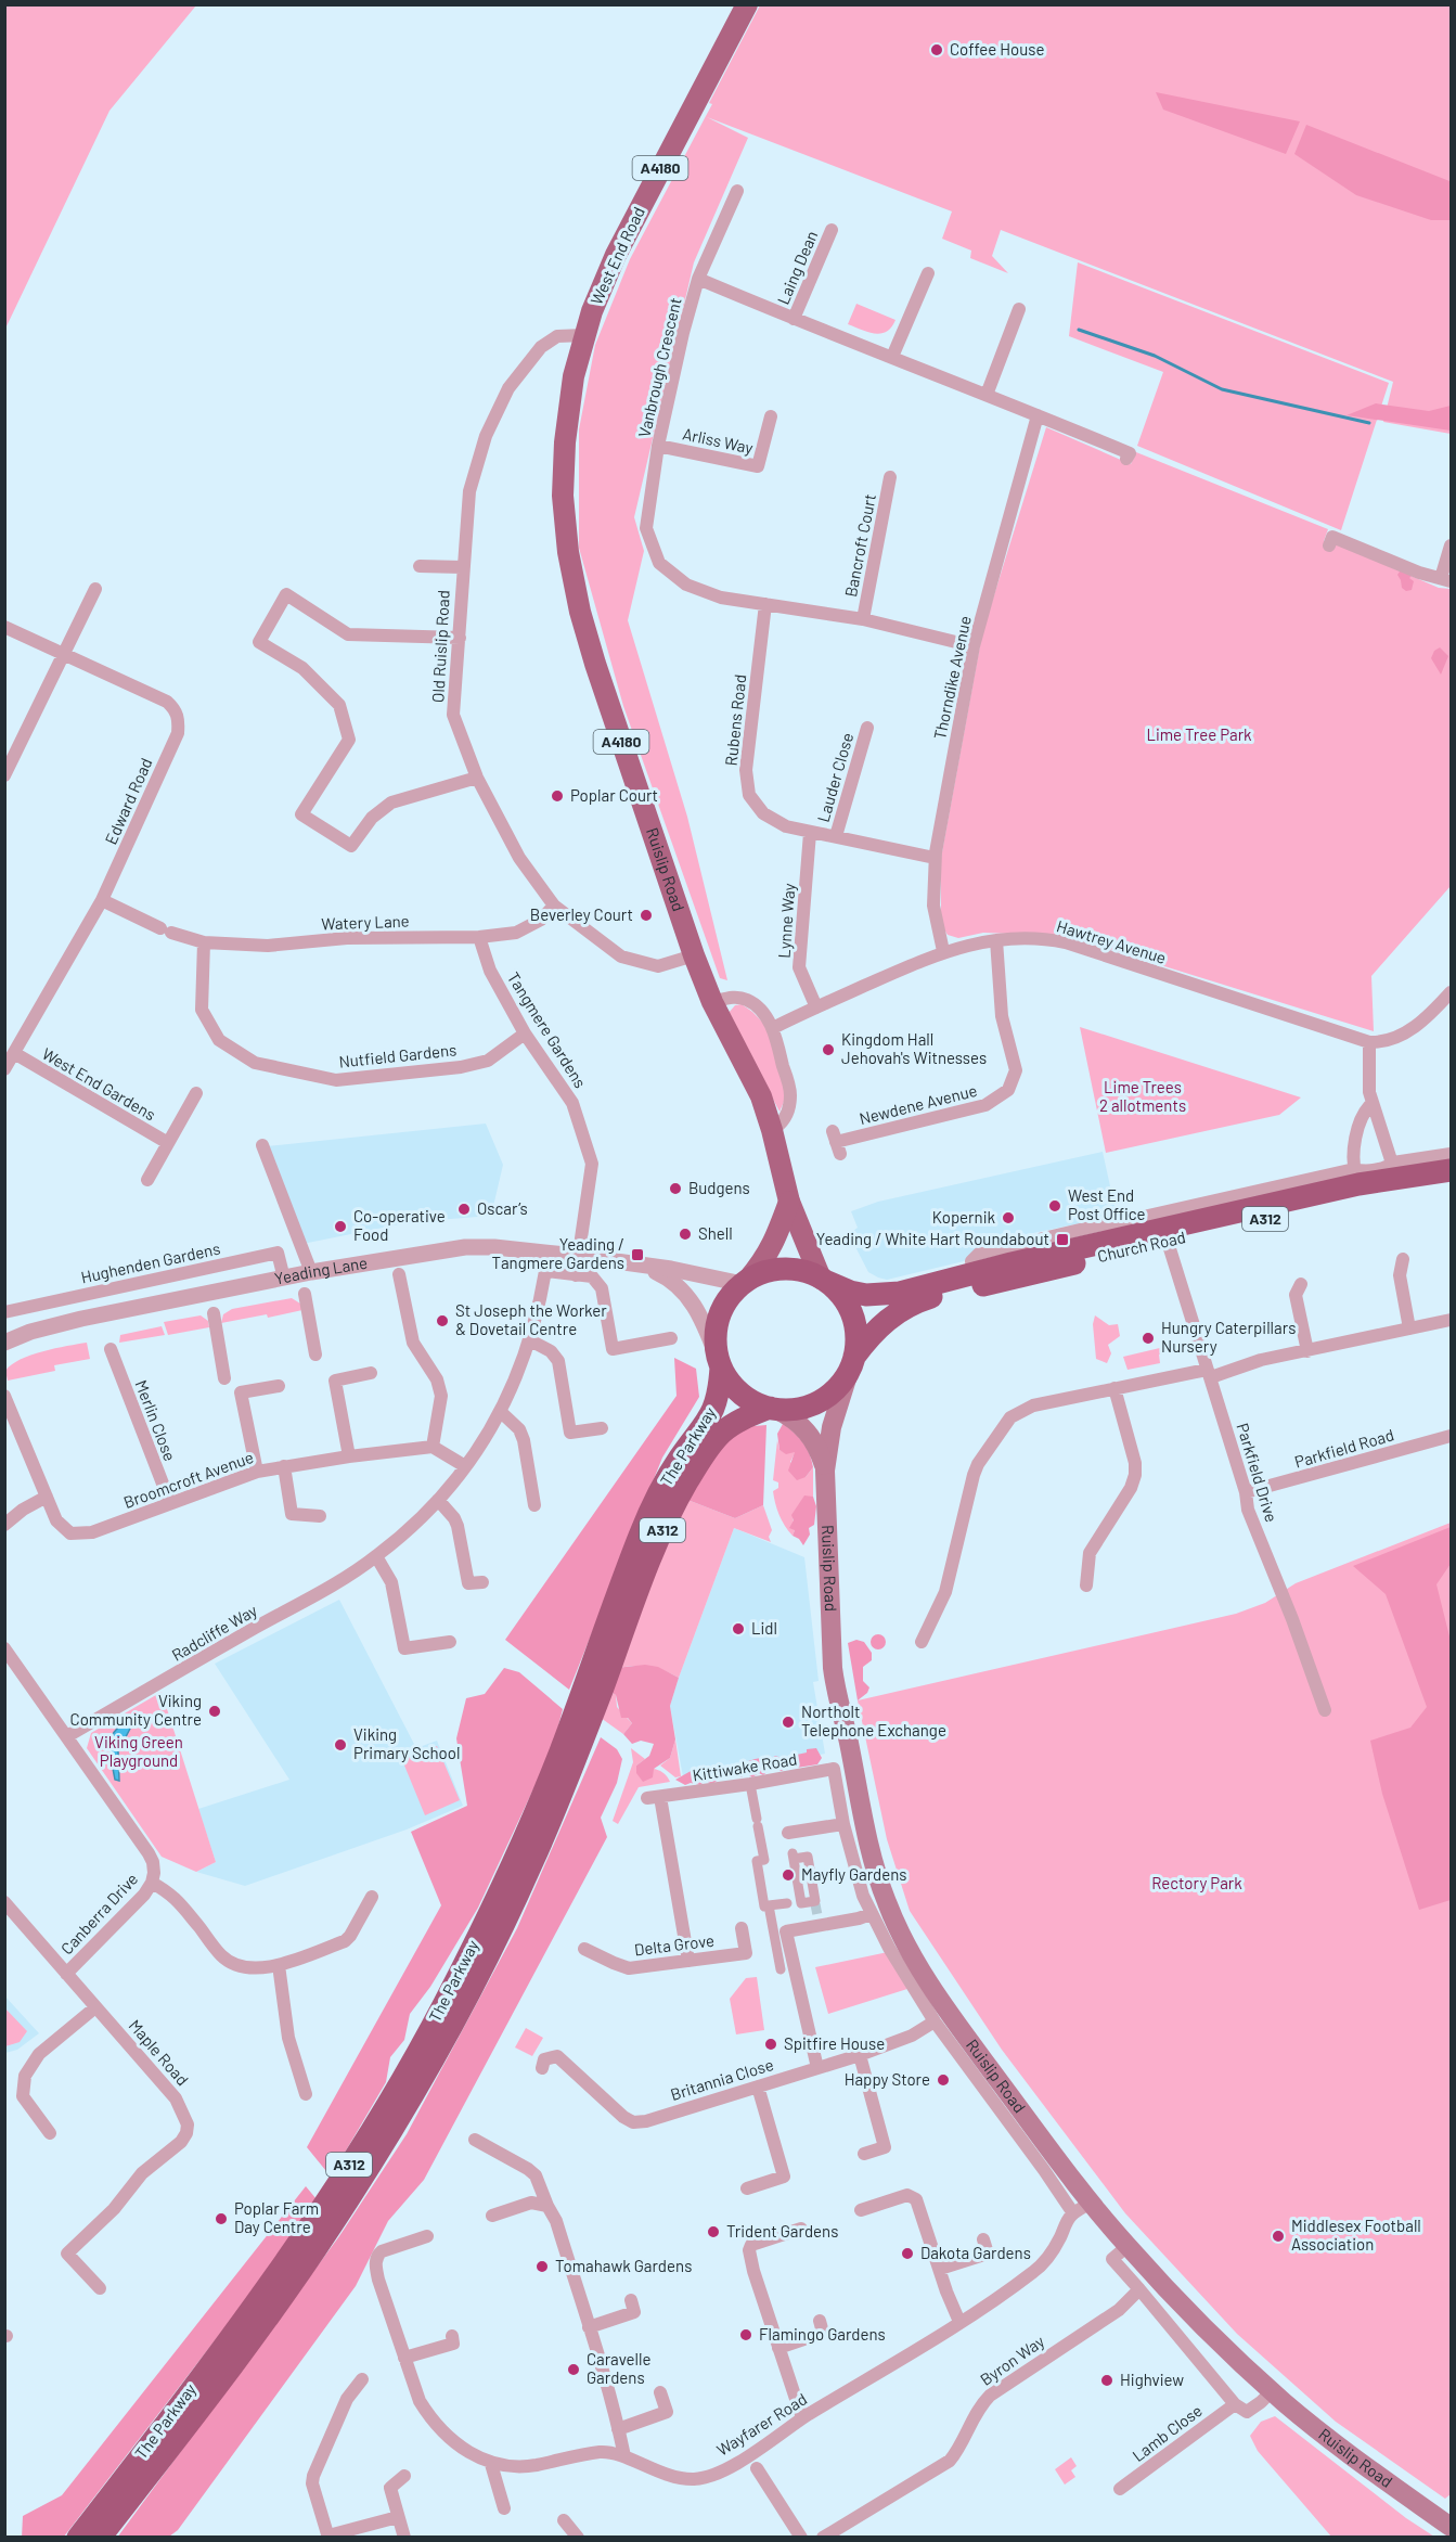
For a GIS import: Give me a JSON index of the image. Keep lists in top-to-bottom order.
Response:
{
  "streets": {
    "highway": ["A312", "Church Road", "The Parkway"],
    "main road": ["A4180", "West End Road", "Ruislip Road"],
    "street": [
      "Laing Dean",
      "Vanbrough Crescent",
      "Arliss Way",
      "Bancroft Court",
      "Old Ruislip Road",
      "Thorndike Avenue",
      "Rubens Road",
      "Lauder Close",
      "Edward Road",
      "Lynne Way",
      "Watery Lane",
      "Hawtrey Avenue",
      "Tangmere Gardens",
      "Nutfield Gardens",
      "West End Gardens",
      "Newdene Avenue",
      "Hughenden Gardens",
      "Yeading Lane",
      "Merlin Close",
      "Parkfield Road",
      "Parkfield Drive",
      "Broomcroft Avenue",
      "Radcliffe Way",
      "Kittiwake Road",
      "Canberra Drive",
      "Delta Grove",
      "Maple Road",
      "Britannia Close",
      "Byron Way",
      "Wayfarer Road",
      "Lamb Close"
    ]
  },
  "crossings": [
    ["A4180", "Ruislip Road"],
    ["A4180", "A312"],
    ["A4180", "Church Road"],
    ["A4180", "Yeading Lane"],
    ["A4180", "The Parkway"],
    ["West End Road", "Old Ruislip Road"],
    ["West End Road", "Ruislip Road"],
    ["Vanbrough Crescent", "Arliss Way"],
    ["Vanbrough Crescent", "Bancroft Court"],
    ["Vanbrough Crescent", "Thorndike Avenue"],
    ["Vanbrough Crescent", "Rubens Road"],
    ["Old Ruislip Road", "Ruislip Road"],
    ["Old Ruislip Road", "Watery Lane"],
    ["Thorndike Avenue", "Rubens Road"],
    ["Thorndike Avenue", "Hawtrey Avenue"],
    ["Rubens Road", "Lauder Close"],
    ["Rubens Road", "Lynne Way"],
    ["Edward Road", "Watery Lane"],
    ["Edward Road", "West End Gardens"],
    ["Ruislip Road", "A312"],
    ["Ruislip Road", "Church Road"],
    ["Ruislip Road", "Yeading Lane"],
    ["Ruislip Road", "The Parkway"],
    ["Ruislip Road", "Wayfarer Road"],
    ["Lynne Way", "Hawtrey Avenue"],
    ["Watery Lane", "Tangmere Gardens"],
    ["Watery Lane", "Nutfield Gardens"],
    ["Hawtrey Avenue", "Newdene Avenue"],
    ["Tangmere Gardens", "Nutfield Gardens"],
    ["Tangmere Gardens", "Yeading Lane"],
    ["A312", "Church Road"],
    ["A312", "Yeading Lane"],
    ["A312", "The Parkway"],
    ["Church Road", "Yeading Lane"],
    ["Church Road", "The Parkway"],
    ["Church Road", "Parkfield Drive"],
    ["Hughenden Gardens", "Yeading Lane"],
    ["Yeading Lane", "The Parkway"],
    ["Merlin Close", "Broomcroft Avenue"],
    ["Parkfield Road", "Parkfield Drive"],
    ["Radcliffe Way", "Canberra Drive"],
    ["Kittiwake Road", "Delta Grove"],
    ["Canberra Drive", "Maple Road"]
  ],
  "parks": [
    "Lime Tree Park",
    "Lime Trees 2 allotments",
    "Viking Green Playground",
    "Rectory Park"
  ],
  "places": {
    "other": [
      "Coffee House",
      "Poplar Court",
      "Beverley Court",
      "Kingdom Hall Jehovah's Witnesses",
      "Budgens",
      "West End Post Office",
      "Oscar’s",
      "Kopernik",
      "Co-operative Food",
      "Shell",
      "St Joseph the Worker & Dovetail Centre",
      "Hungry Caterpillars Nursery",
      "Lidl",
      "Viking Community Centre",
      "Northolt Telephone Exchange",
      "Viking Primary School",
      "Mayfly Gardens",
      "Spitfire House",
      "Happy Store",
      "Poplar Farm Day Centre",
      "Trident Gardens",
      "Middlesex Football Association",
      "Dakota Gardens",
      "Tomahawk Gardens",
      "Flamingo Gardens",
      "Caravelle Gardens",
      "Highview"
    ],
    "transit": ["Yeading / White Hart Roundabout", "Yeading / Tangmere Gardens"]
  }
}
